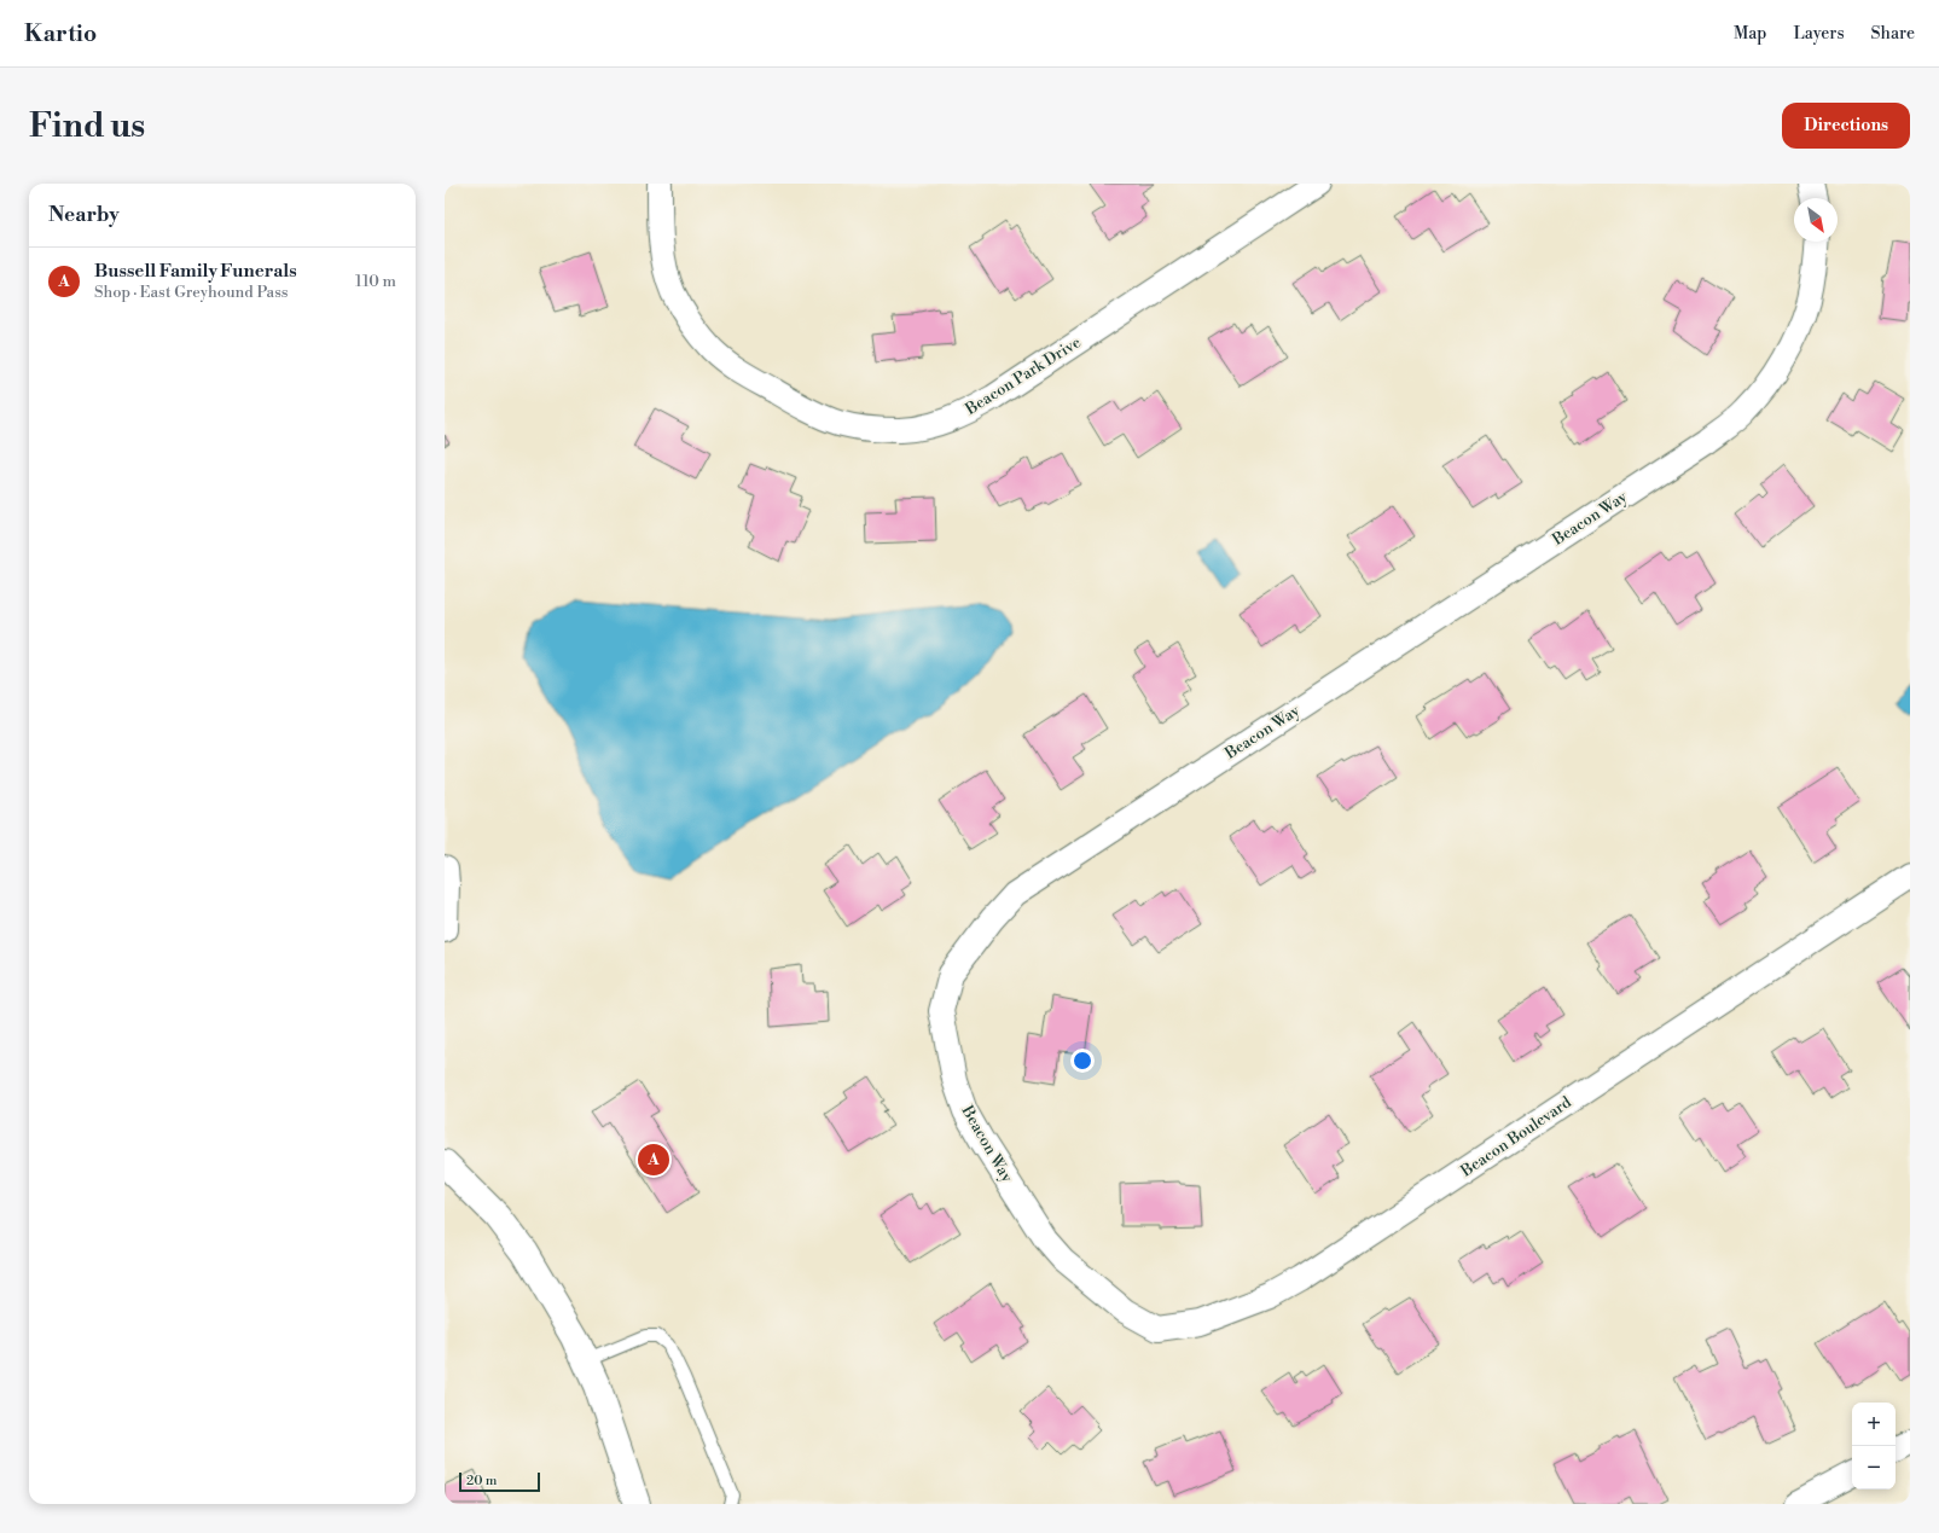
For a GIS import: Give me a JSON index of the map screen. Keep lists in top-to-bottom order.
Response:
{
  "streets": {
    "street": ["Beacon Park Drive", "Beacon Way", "Beacon Boulevard"]
  },
  "crossings": [
    ["Beacon Way", "Beacon Boulevard"]
  ],
  "scale_bar": "20 m",
  "north": "bottom right",
  "page": {
    "header": "Kartio",
    "nav": ["Map", "Layers", "Share"],
    "buttons": "Directions",
    "title": "Find us",
    "heading": "Nearby",
    "list": [
      {
        "mark": "A",
        "name": "Bussell Family Funerals",
        "note": "Shop · East Greyhound Pass",
        "value": "110 m"
      }
    ],
    "pins": "A",
    "map_buttons": ["+", "−"],
    "scale": "20 m"
  }
}
